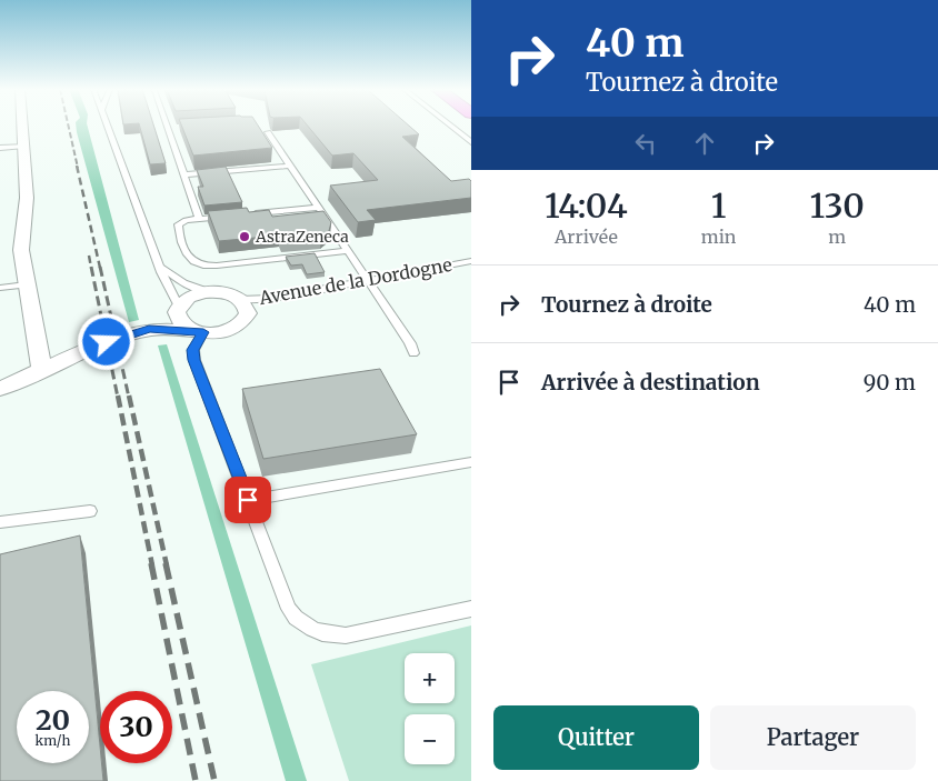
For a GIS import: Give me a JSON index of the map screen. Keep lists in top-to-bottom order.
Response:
{
  "streets": {
    "lane": ["Avenue de la Dordogne"]
  },
  "places": ["AstraZeneca"],
  "page": {
    "turn": ["40 m", "Tournez à droite"],
    "eta": [
      "14:04",
      "Arrivée",
      "1",
      "min",
      "130",
      "m"
    ],
    "list": [
      {
        "name": "Tournez à droite",
        "value": "40 m"
      },
      {
        "name": "Arrivée à destination",
        "value": "90 m"
      }
    ],
    "map_buttons": ["+", "−"],
    "speed": "20 km/h",
    "limit": "30",
    "buttons": ["Quitter", "Partager"]
  }
}
